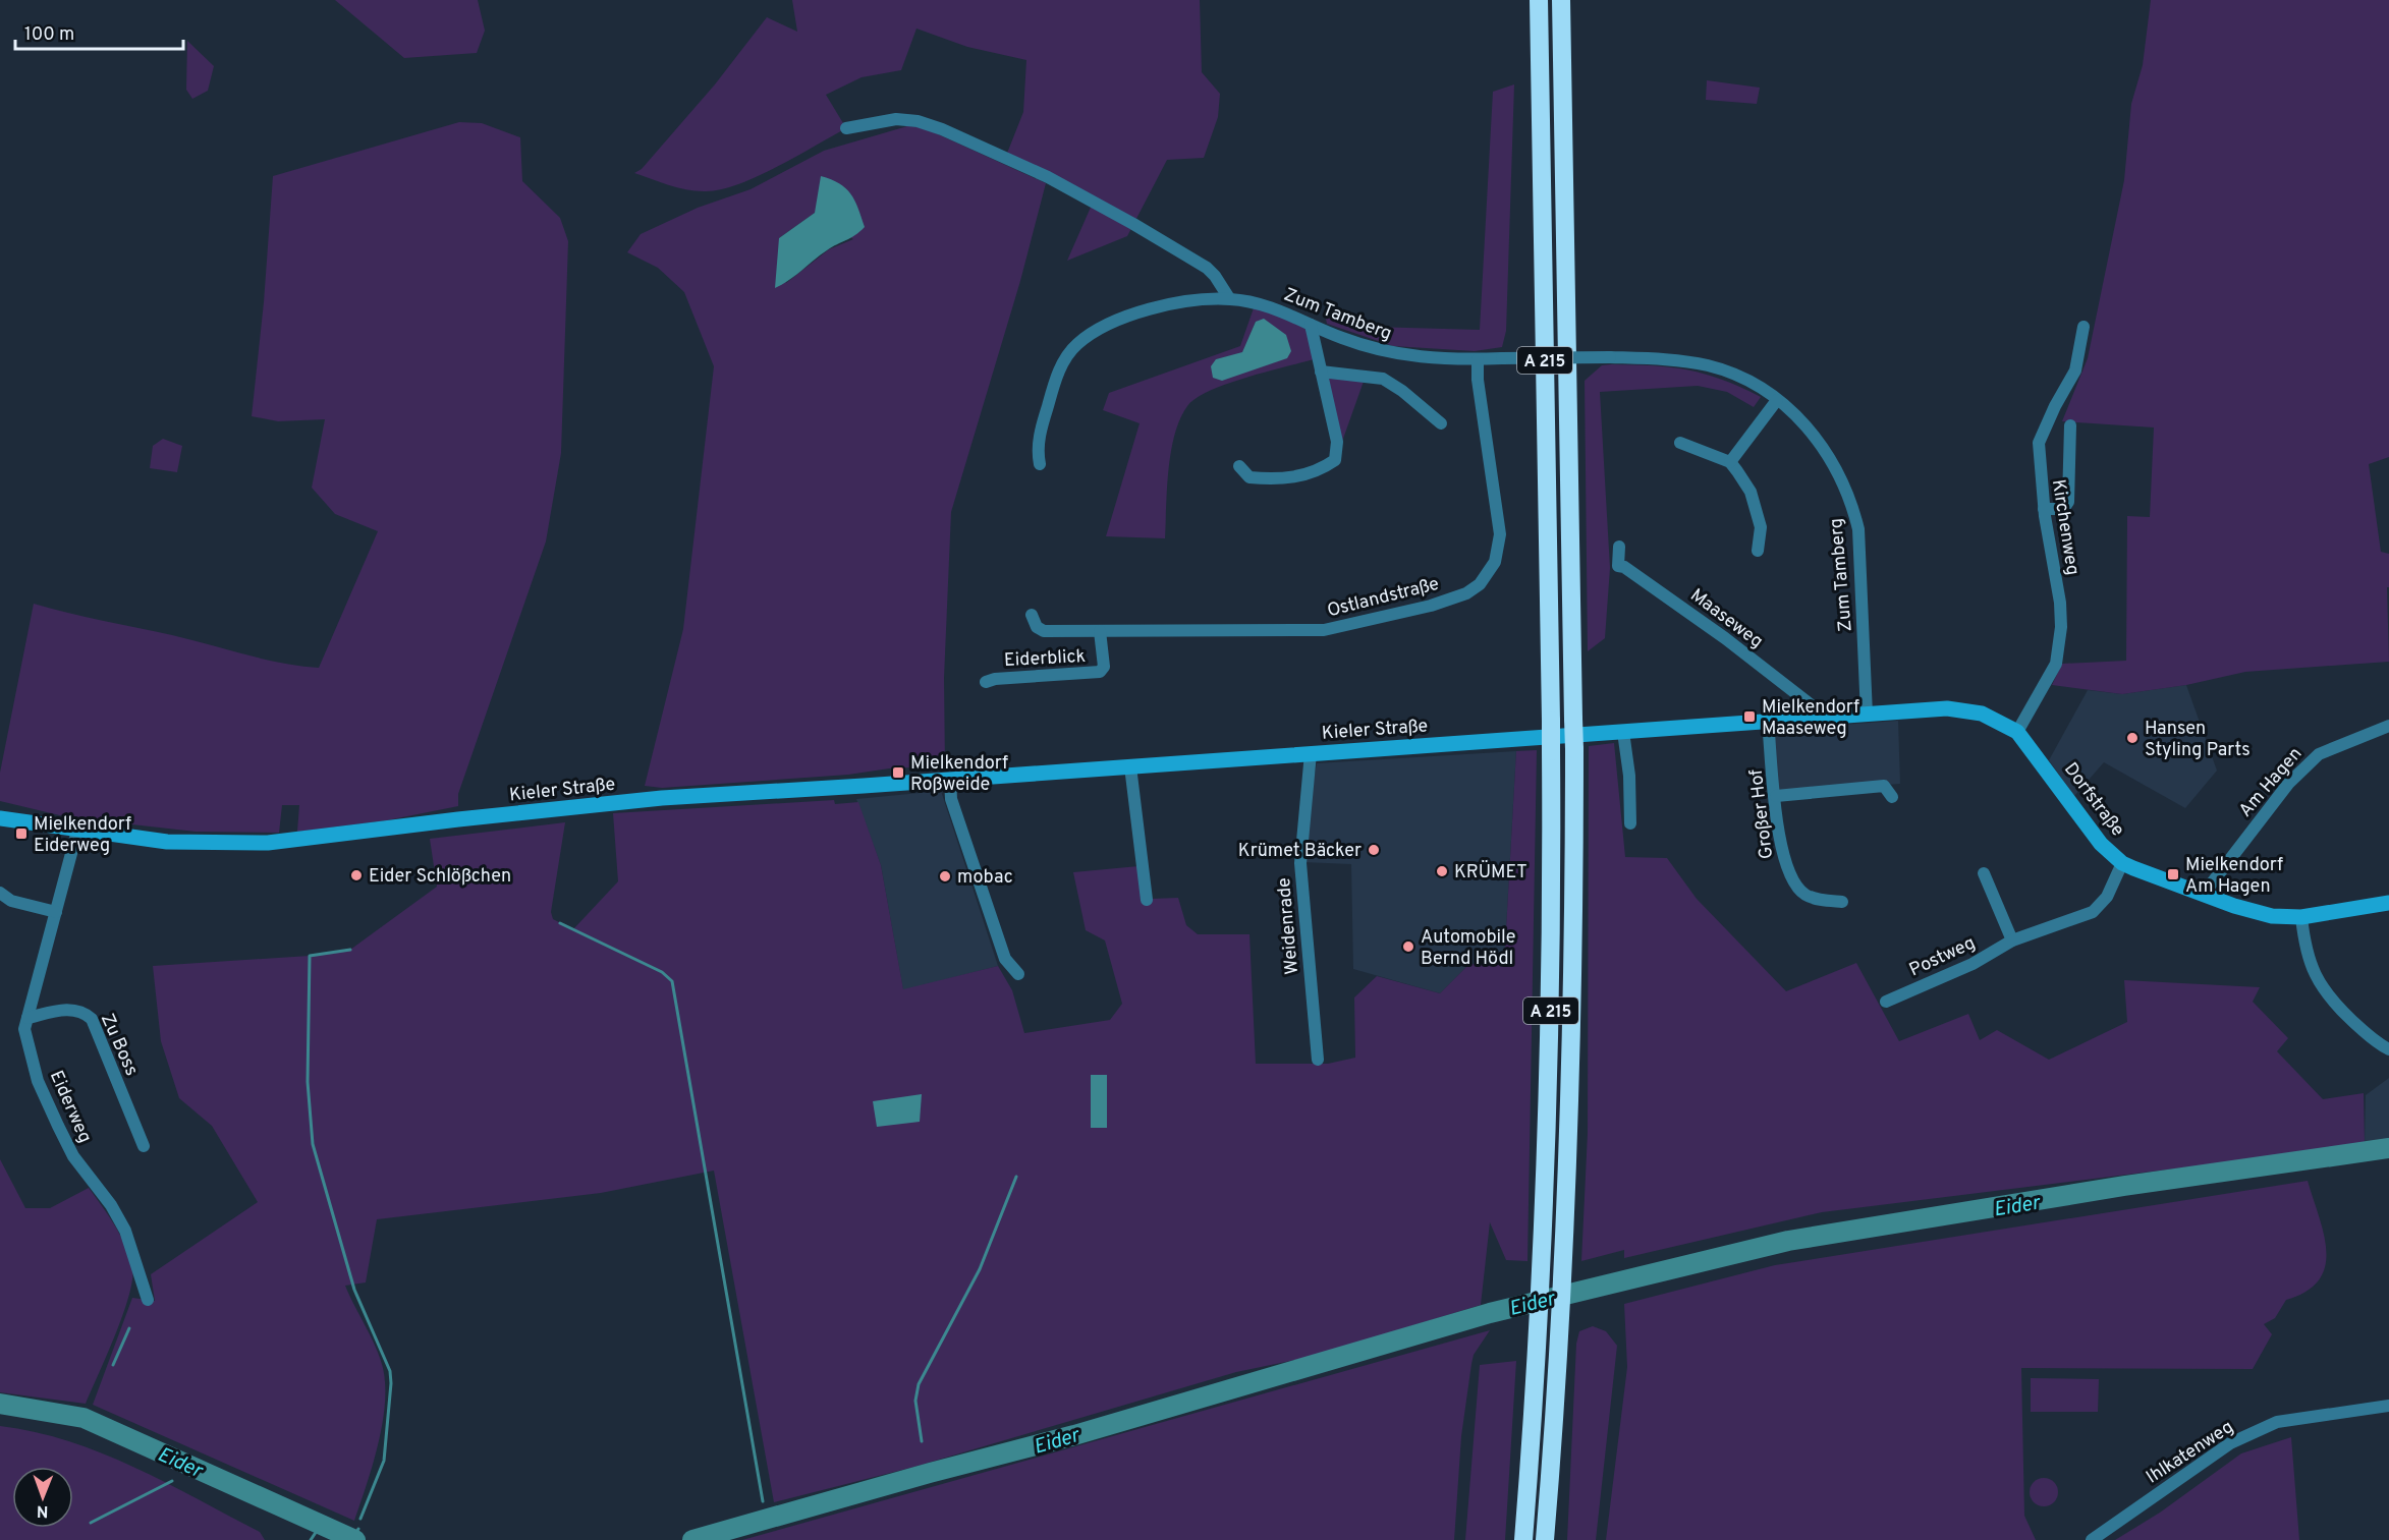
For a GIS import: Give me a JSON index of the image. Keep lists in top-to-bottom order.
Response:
{
  "streets": {
    "highway": ["A 215"],
    "street": [
      "Zum Tamberg",
      "Kirchenweg",
      "Ostlandstraße",
      "Maaseweg",
      "Eiderblick",
      "Kieler Straße",
      "Am Hagen",
      "Dorfstraße",
      "Großer Hof",
      "Weidenrade",
      "Postweg",
      "Zu Boss",
      "Eiderweg",
      "Ihlkatenweg"
    ]
  },
  "crossings": [
    ["Zum Tamberg", "Ostlandstraße"],
    ["Zum Tamberg", "Dorfstraße"],
    ["Kirchenweg", "Dorfstraße"],
    ["Ostlandstraße", "Eiderblick"],
    ["Maaseweg", "Dorfstraße"],
    ["Kieler Straße", "Dorfstraße"],
    ["Kieler Straße", "Großer Hof"],
    ["Kieler Straße", "Weidenrade"],
    ["Kieler Straße", "Eiderweg"],
    ["Am Hagen", "Dorfstraße"],
    ["Dorfstraße", "Großer Hof"],
    ["Dorfstraße", "Postweg"],
    ["Zu Boss", "Eiderweg"]
  ],
  "water": ["Eider"],
  "places": {
    "transit": [
      "Mielkendorf Maaseweg",
      "Mielkendorf Roßweide",
      "Mielkendorf Eiderweg",
      "Mielkendorf Am Hagen"
    ],
    "other": [
      "Hansen Styling Parts",
      "Krümet Bäcker",
      "KRÜMET",
      "Eider Schlößchen",
      "mobac",
      "Automobile Bernd Hödl"
    ]
  },
  "scale_bar": "100 m",
  "north": "bottom"
}
